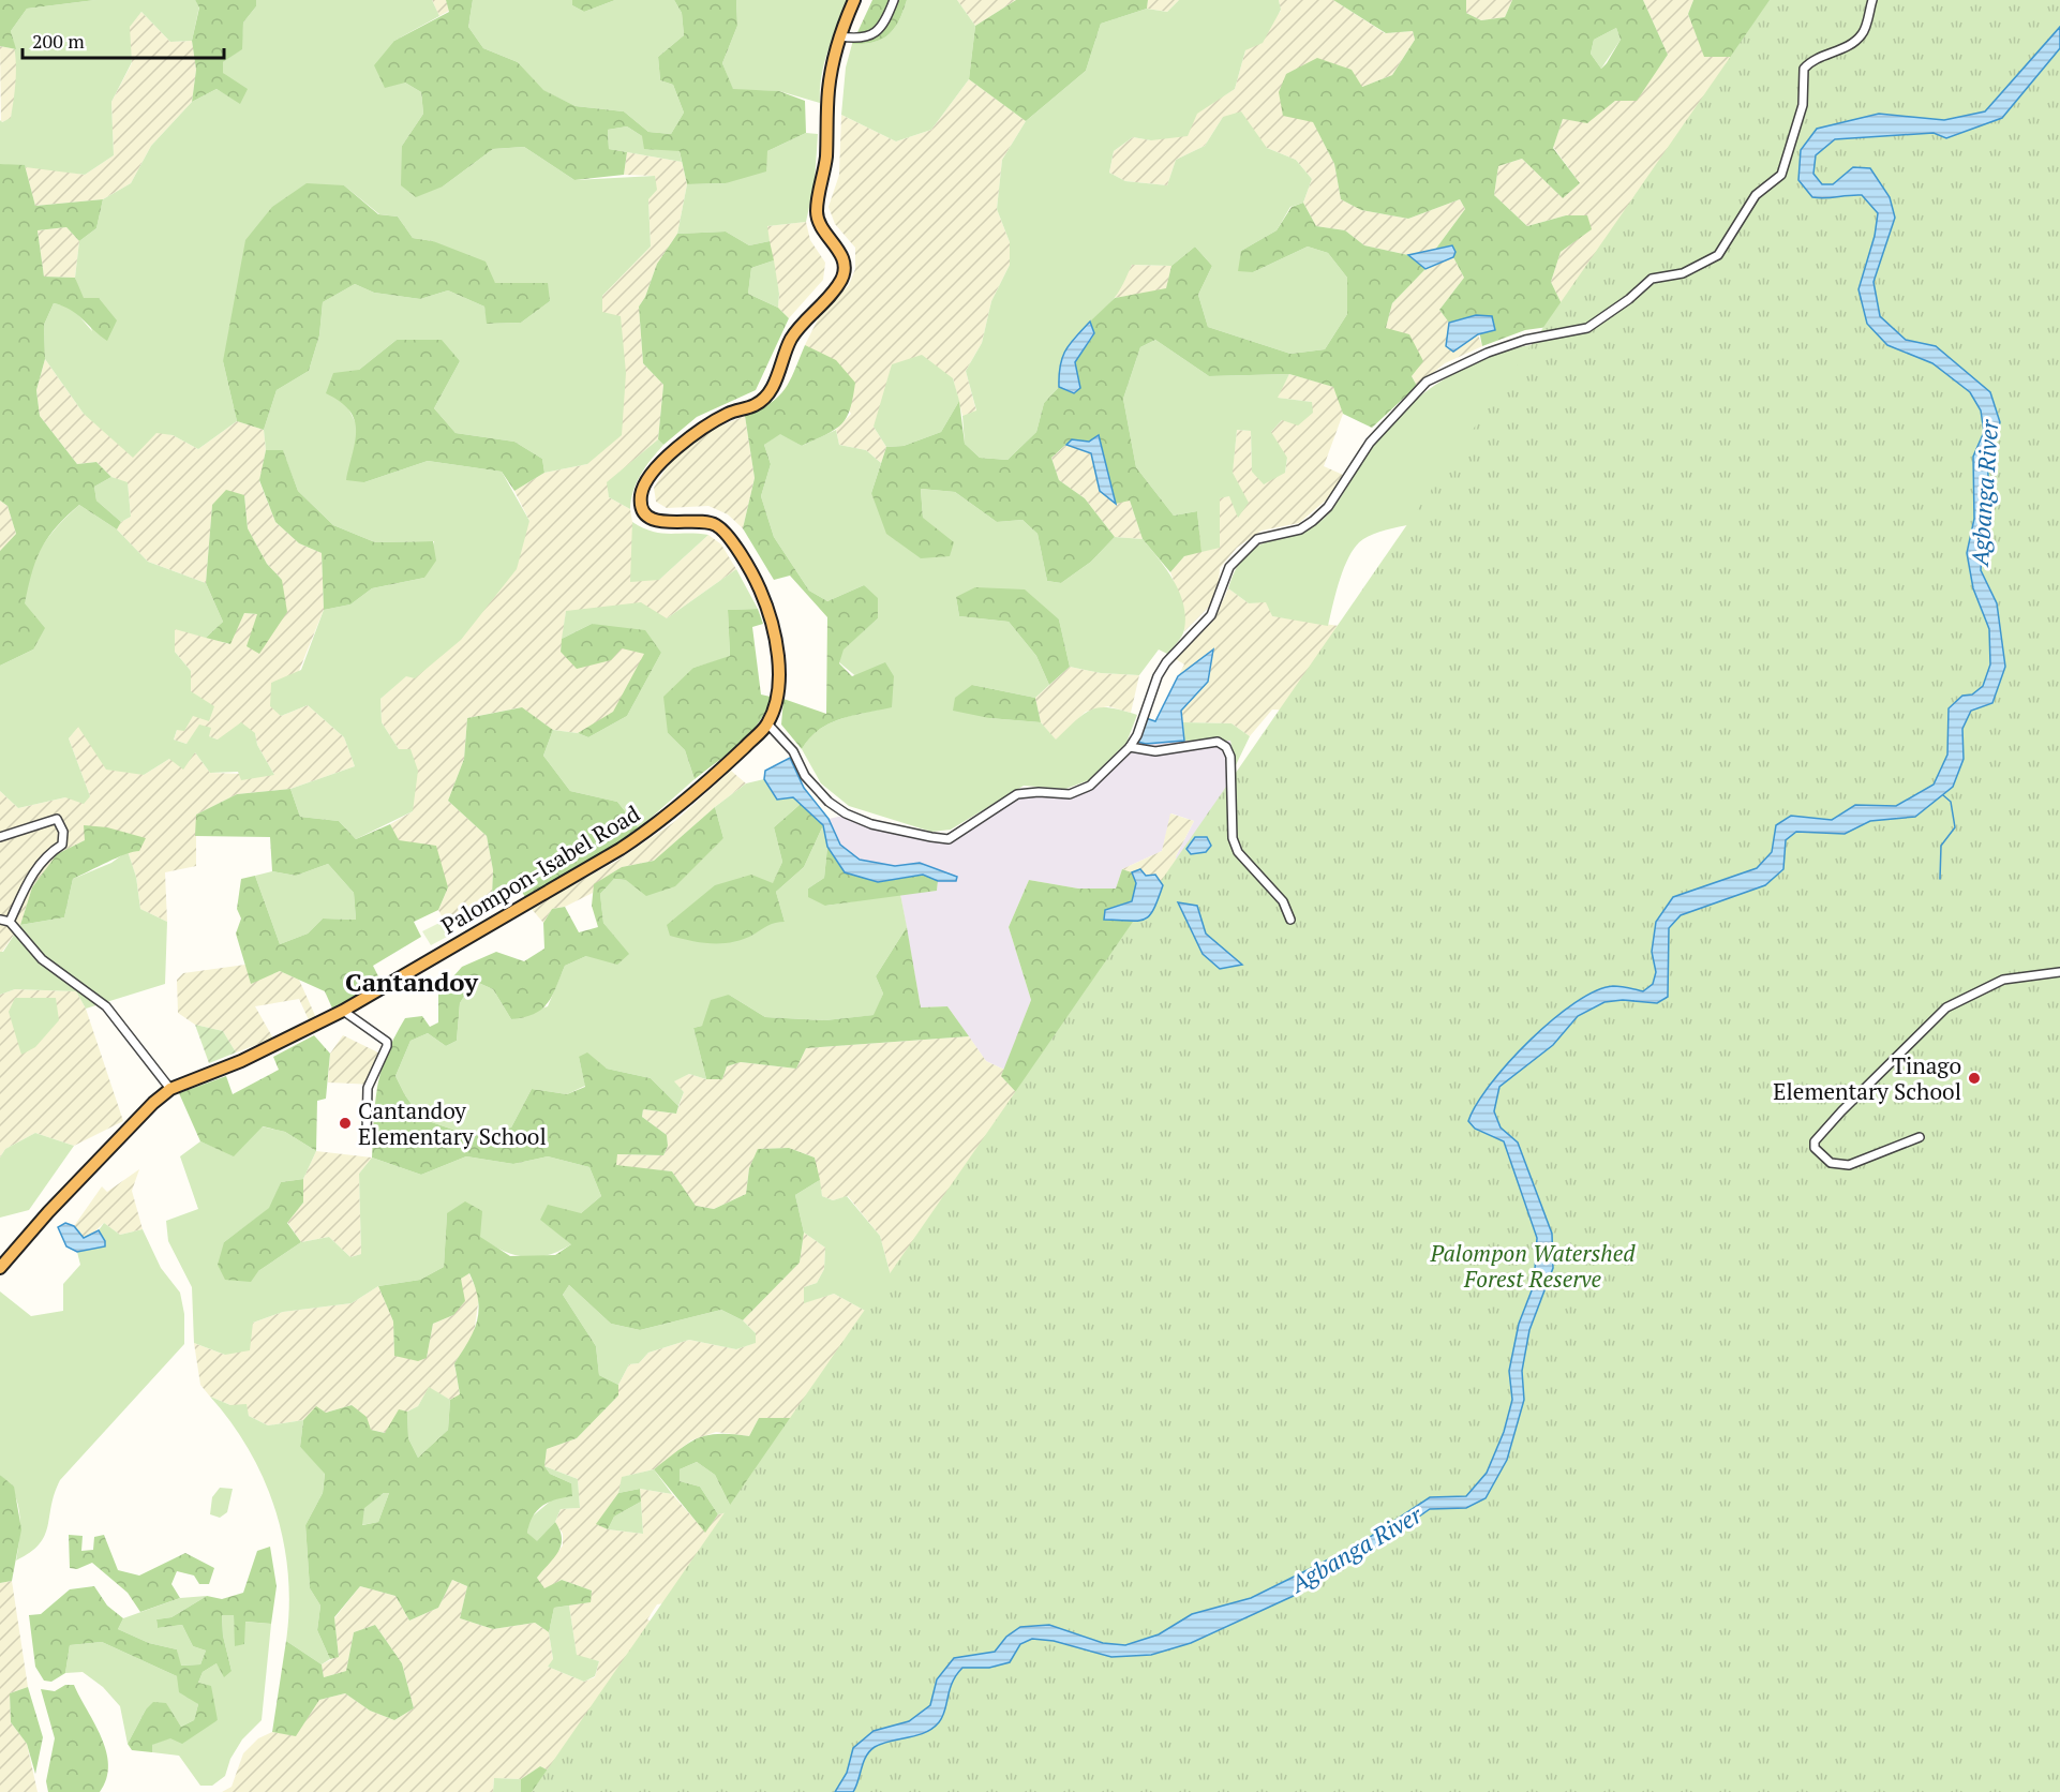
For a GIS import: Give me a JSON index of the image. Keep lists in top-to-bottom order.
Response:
{
  "streets": {
    "highway": ["Palompon-Isabel Road"]
  },
  "districts": ["Cantandoy"],
  "water": ["Agbanga River"],
  "parks": ["Palompon Watershed Forest Reserve"],
  "places": ["Tinago Elementary School", "Cantandoy Elementary School"],
  "scale_bar": "200 m"
}
